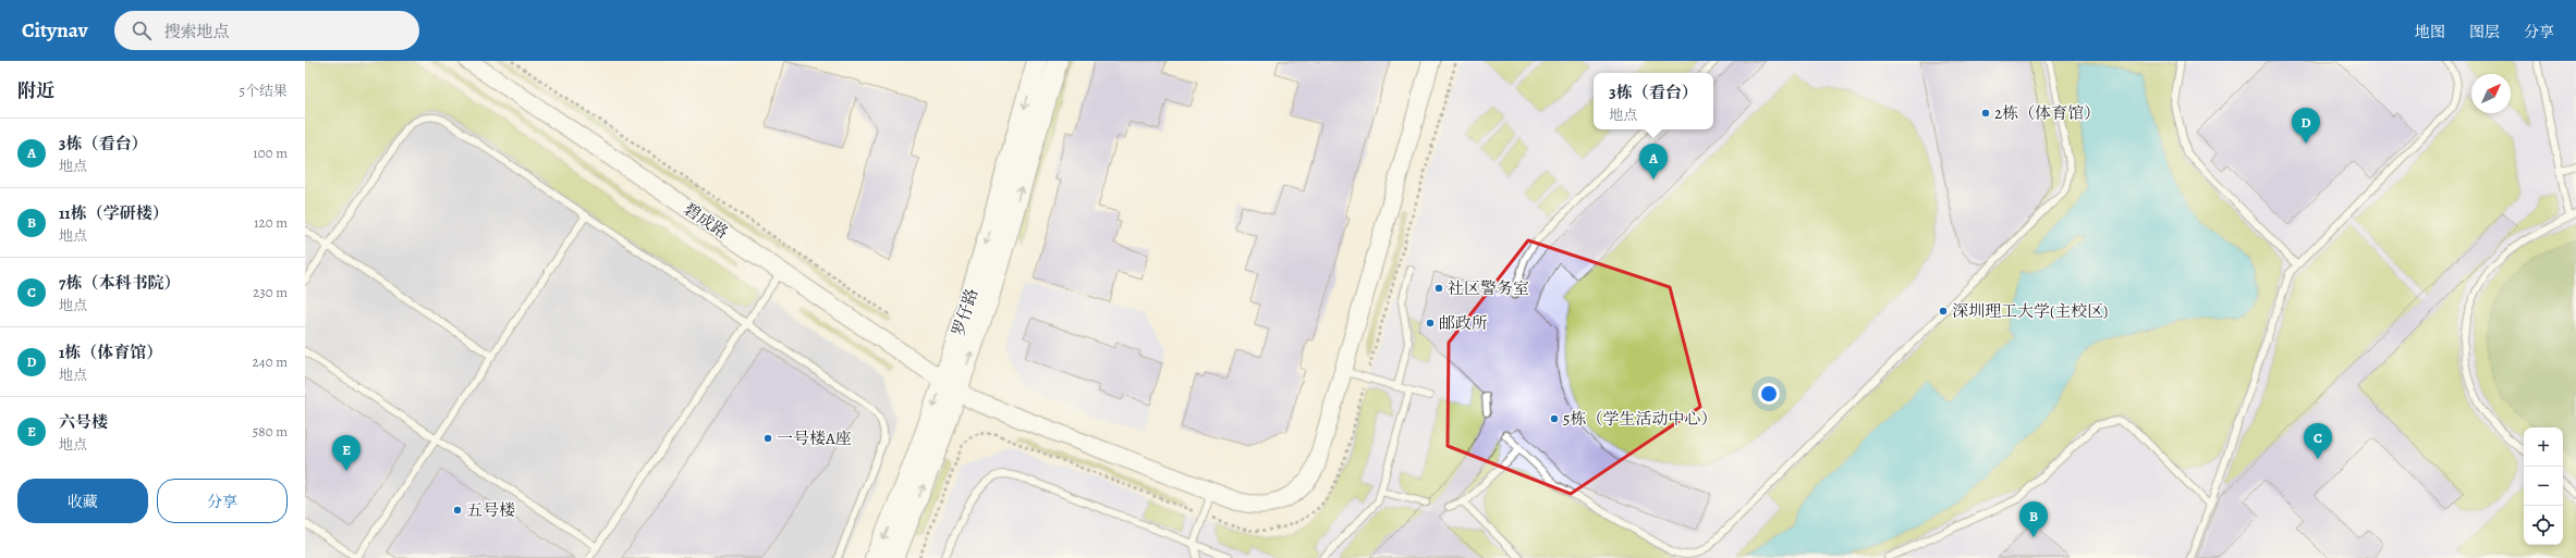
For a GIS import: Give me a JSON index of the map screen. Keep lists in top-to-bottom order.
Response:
{
  "streets": {
    "main road": ["罗仔路"],
    "street": ["碧成路"]
  },
  "crossings": [
    ["碧成路", "罗仔路"]
  ],
  "places": [
    "2栋（体育馆）",
    "社区警务室",
    "深圳理工大学(主校区)",
    "邮政所",
    "5栋（学生活动中心）",
    "一号楼A座",
    "五号楼"
  ],
  "north": "top right",
  "page": {
    "header": "Citynav",
    "search": "搜索地点",
    "nav": ["地图", "图层", "分享"],
    "heading": ["附近", "5个结果"],
    "popup": ["3栋（看台）", "地点"],
    "pins": [
      "D",
      "A",
      "C",
      "E",
      "B"
    ],
    "list": [
      {
        "mark": "A",
        "name": "3栋（看台）",
        "note": "地点",
        "value": "100 m"
      },
      {
        "mark": "B",
        "name": "11栋（学研楼）",
        "note": "地点",
        "value": "120 m"
      },
      {
        "mark": "C",
        "name": "7栋（本科书院）",
        "note": "地点",
        "value": "230 m"
      },
      {
        "mark": "D",
        "name": "1栋（体育馆）",
        "note": "地点",
        "value": "240 m"
      },
      {
        "mark": "E",
        "name": "六号楼",
        "note": "地点",
        "value": "580 m"
      }
    ],
    "map_buttons": ["+", "−"],
    "buttons": ["收藏", "分享"]
  }
}
